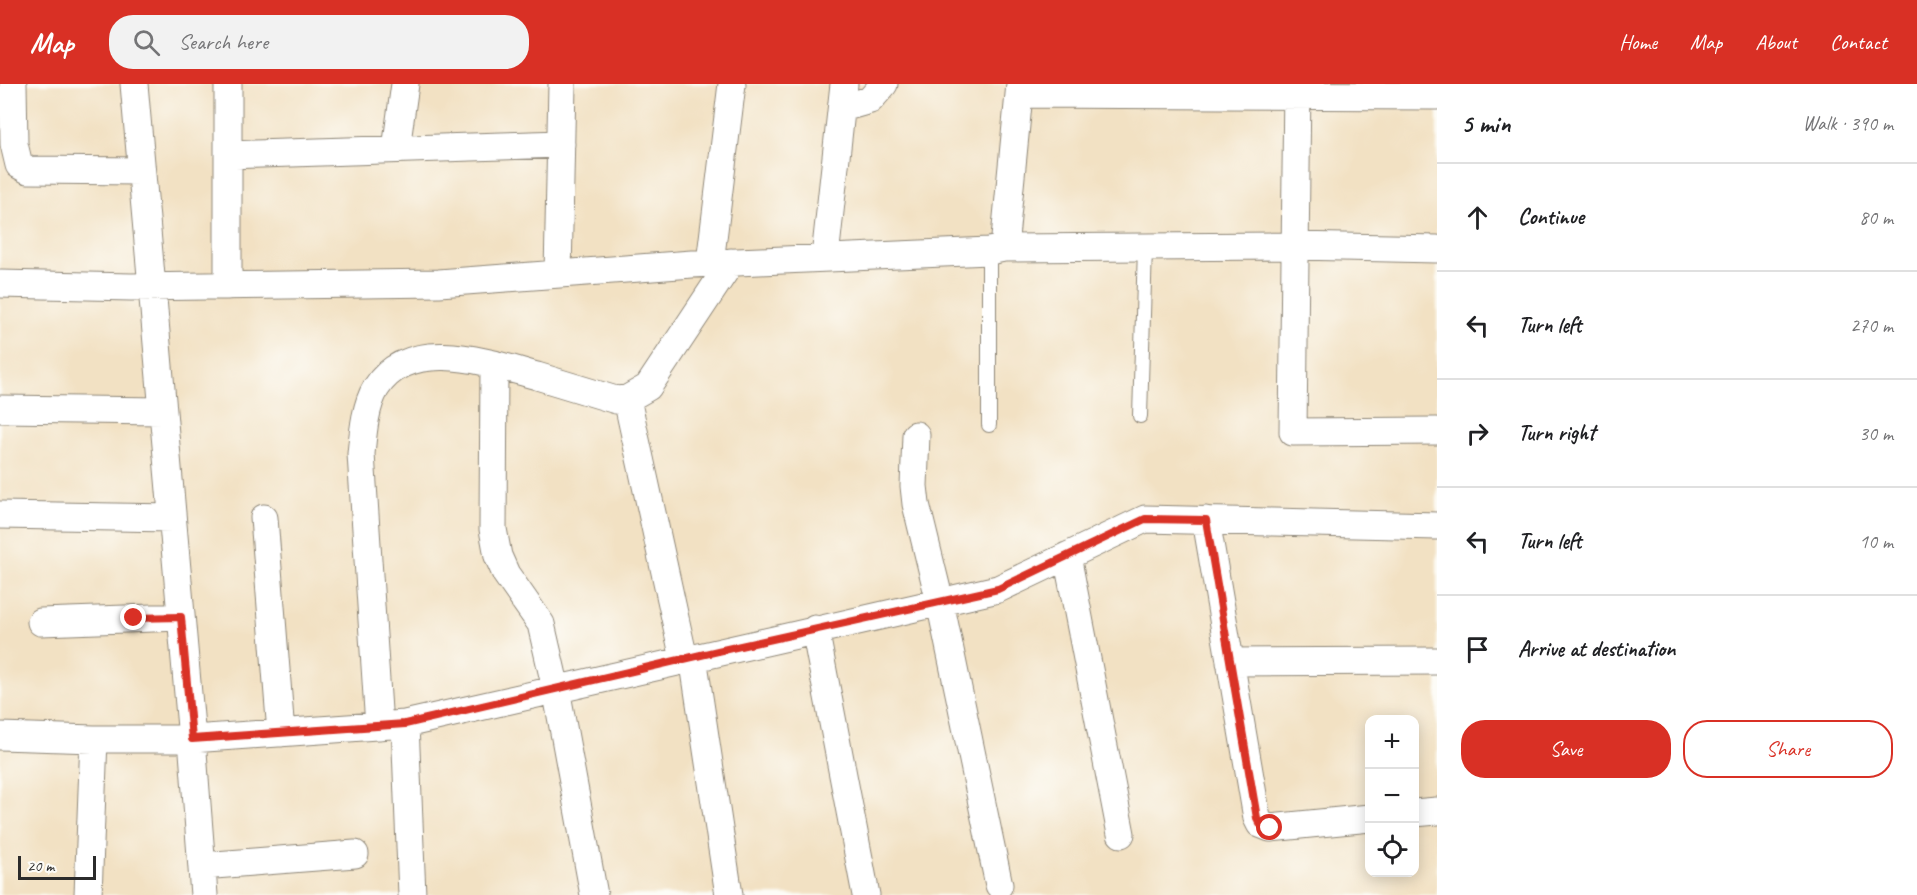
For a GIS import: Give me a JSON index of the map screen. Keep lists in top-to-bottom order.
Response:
{
  "scale_bar": "20 m",
  "page": {
    "header": "Map",
    "search": "Search here",
    "nav": [
      "Home",
      "Map",
      "About",
      "Contact"
    ],
    "heading": ["5 min", "Walk · 390 m"],
    "list": [
      ["Continue", "80 m"],
      ["Turn left", "270 m"],
      ["Turn right", "30 m"],
      ["Turn left", "10 m"],
      "Arrive at destination"
    ],
    "buttons": ["Save", "Share"],
    "map_buttons": ["+", "−"],
    "scale": "20 m"
  }
}
